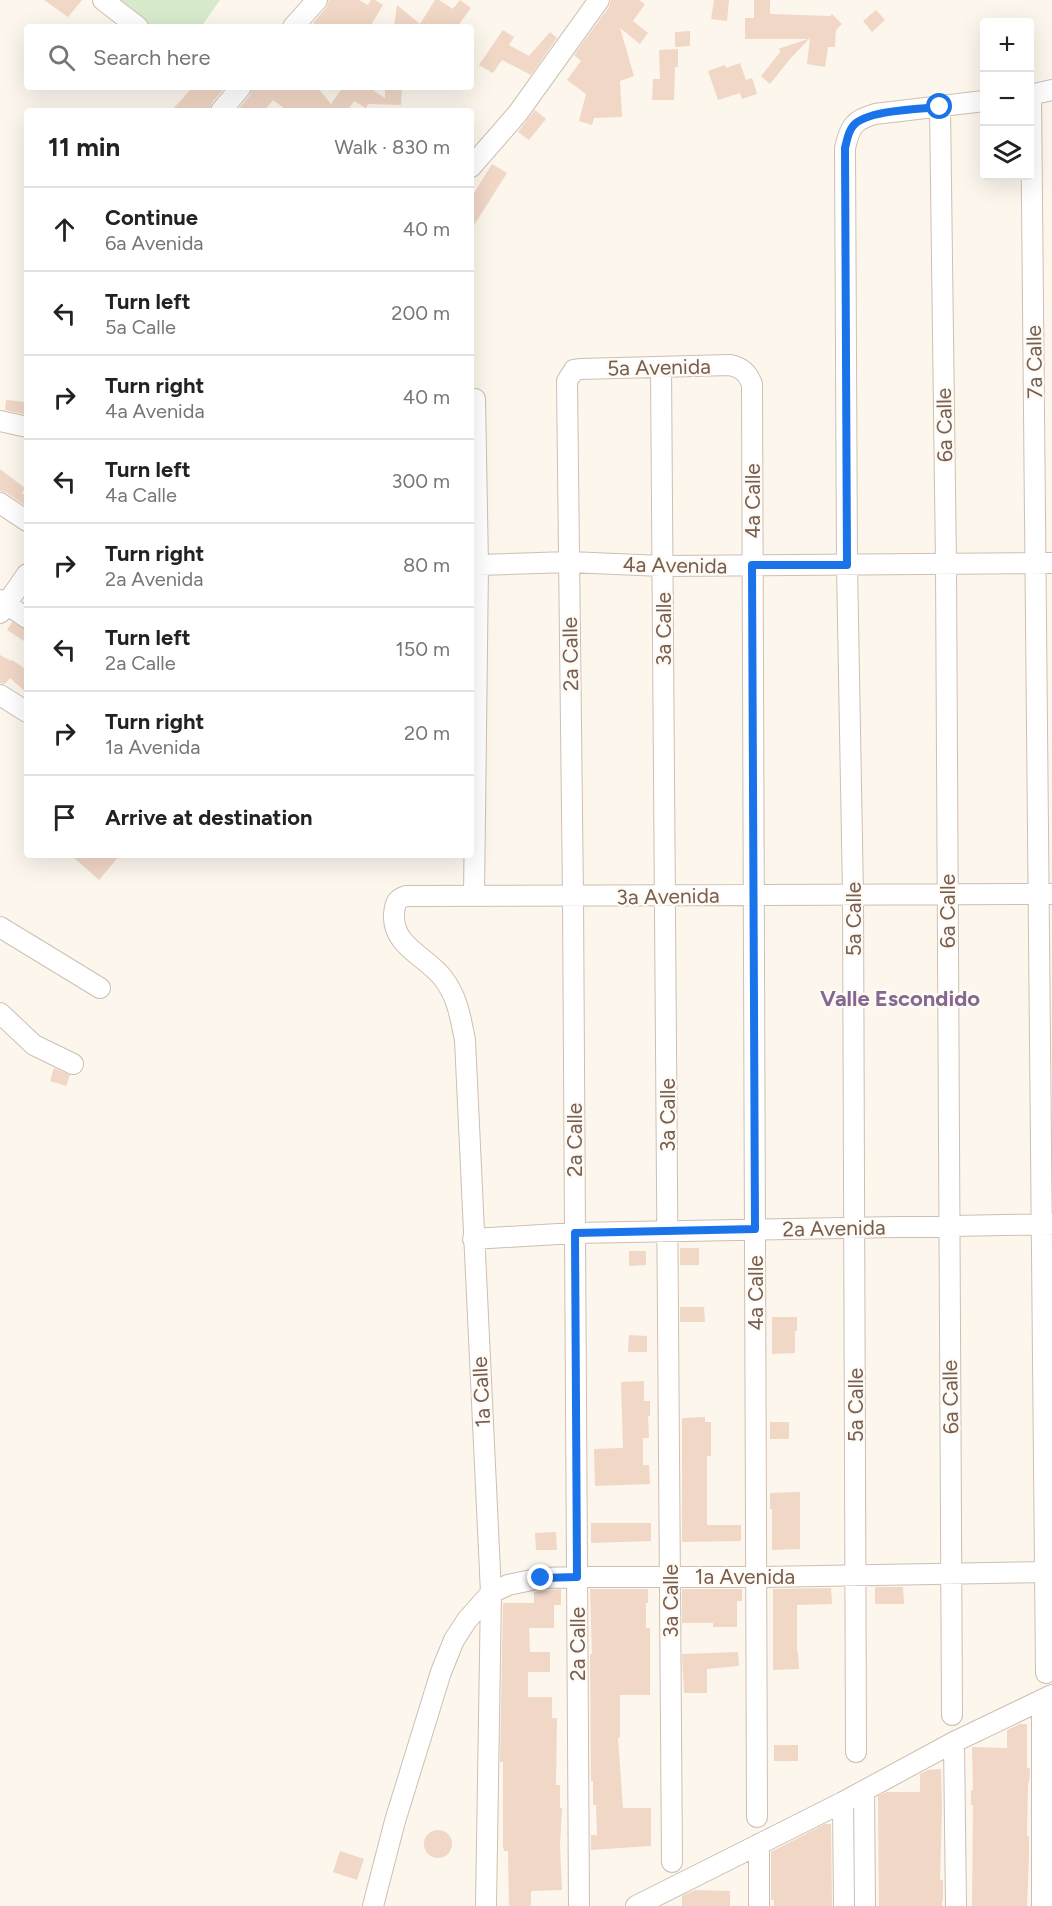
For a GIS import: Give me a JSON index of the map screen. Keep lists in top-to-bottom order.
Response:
{
  "streets": {
    "street": [
      "7a Calle",
      "5a Avenida",
      "6a Calle",
      "4a Calle",
      "4a Avenida",
      "3a Calle",
      "2a Calle",
      "3a Avenida",
      "5a Calle",
      "2a Avenida",
      "1a Calle",
      "1a Avenida"
    ]
  },
  "crossings": [
    ["7a Calle", "4a Avenida"],
    ["7a Calle", "3a Avenida"],
    ["7a Calle", "2a Avenida"],
    ["7a Calle", "1a Avenida"],
    ["5a Avenida", "4a Calle"],
    ["5a Avenida", "3a Calle"],
    ["5a Avenida", "2a Calle"],
    ["6a Calle", "4a Avenida"],
    ["6a Calle", "3a Avenida"],
    ["6a Calle", "5a Calle"],
    ["6a Calle", "2a Avenida"],
    ["6a Calle", "1a Avenida"],
    ["4a Calle", "4a Avenida"],
    ["4a Calle", "3a Avenida"],
    ["4a Calle", "2a Avenida"],
    ["4a Calle", "1a Avenida"],
    ["4a Avenida", "3a Calle"],
    ["4a Avenida", "2a Calle"],
    ["4a Avenida", "5a Calle"],
    ["3a Calle", "3a Avenida"],
    ["3a Calle", "2a Avenida"],
    ["3a Calle", "1a Avenida"],
    ["2a Calle", "3a Avenida"],
    ["2a Calle", "2a Avenida"],
    ["2a Calle", "1a Avenida"],
    ["3a Avenida", "5a Calle"],
    ["3a Avenida", "1a Calle"],
    ["5a Calle", "2a Avenida"],
    ["5a Calle", "1a Avenida"],
    ["2a Avenida", "1a Calle"],
    ["1a Calle", "1a Avenida"]
  ],
  "districts": ["Valle Escondido"],
  "page": {
    "map_buttons": ["+", "−"],
    "search": "Search here",
    "heading": ["11 min", "Walk · 830 m"],
    "list": [
      ["Continue", "6a Avenida", "40 m"],
      ["Turn left", "5a Calle", "200 m"],
      ["Turn right", "4a Avenida", "40 m"],
      ["Turn left", "4a Calle", "300 m"],
      ["Turn right", "2a Avenida", "80 m"],
      ["Turn left", "2a Calle", "150 m"],
      ["Turn right", "1a Avenida", "20 m"],
      "Arrive at destination"
    ]
  }
}
